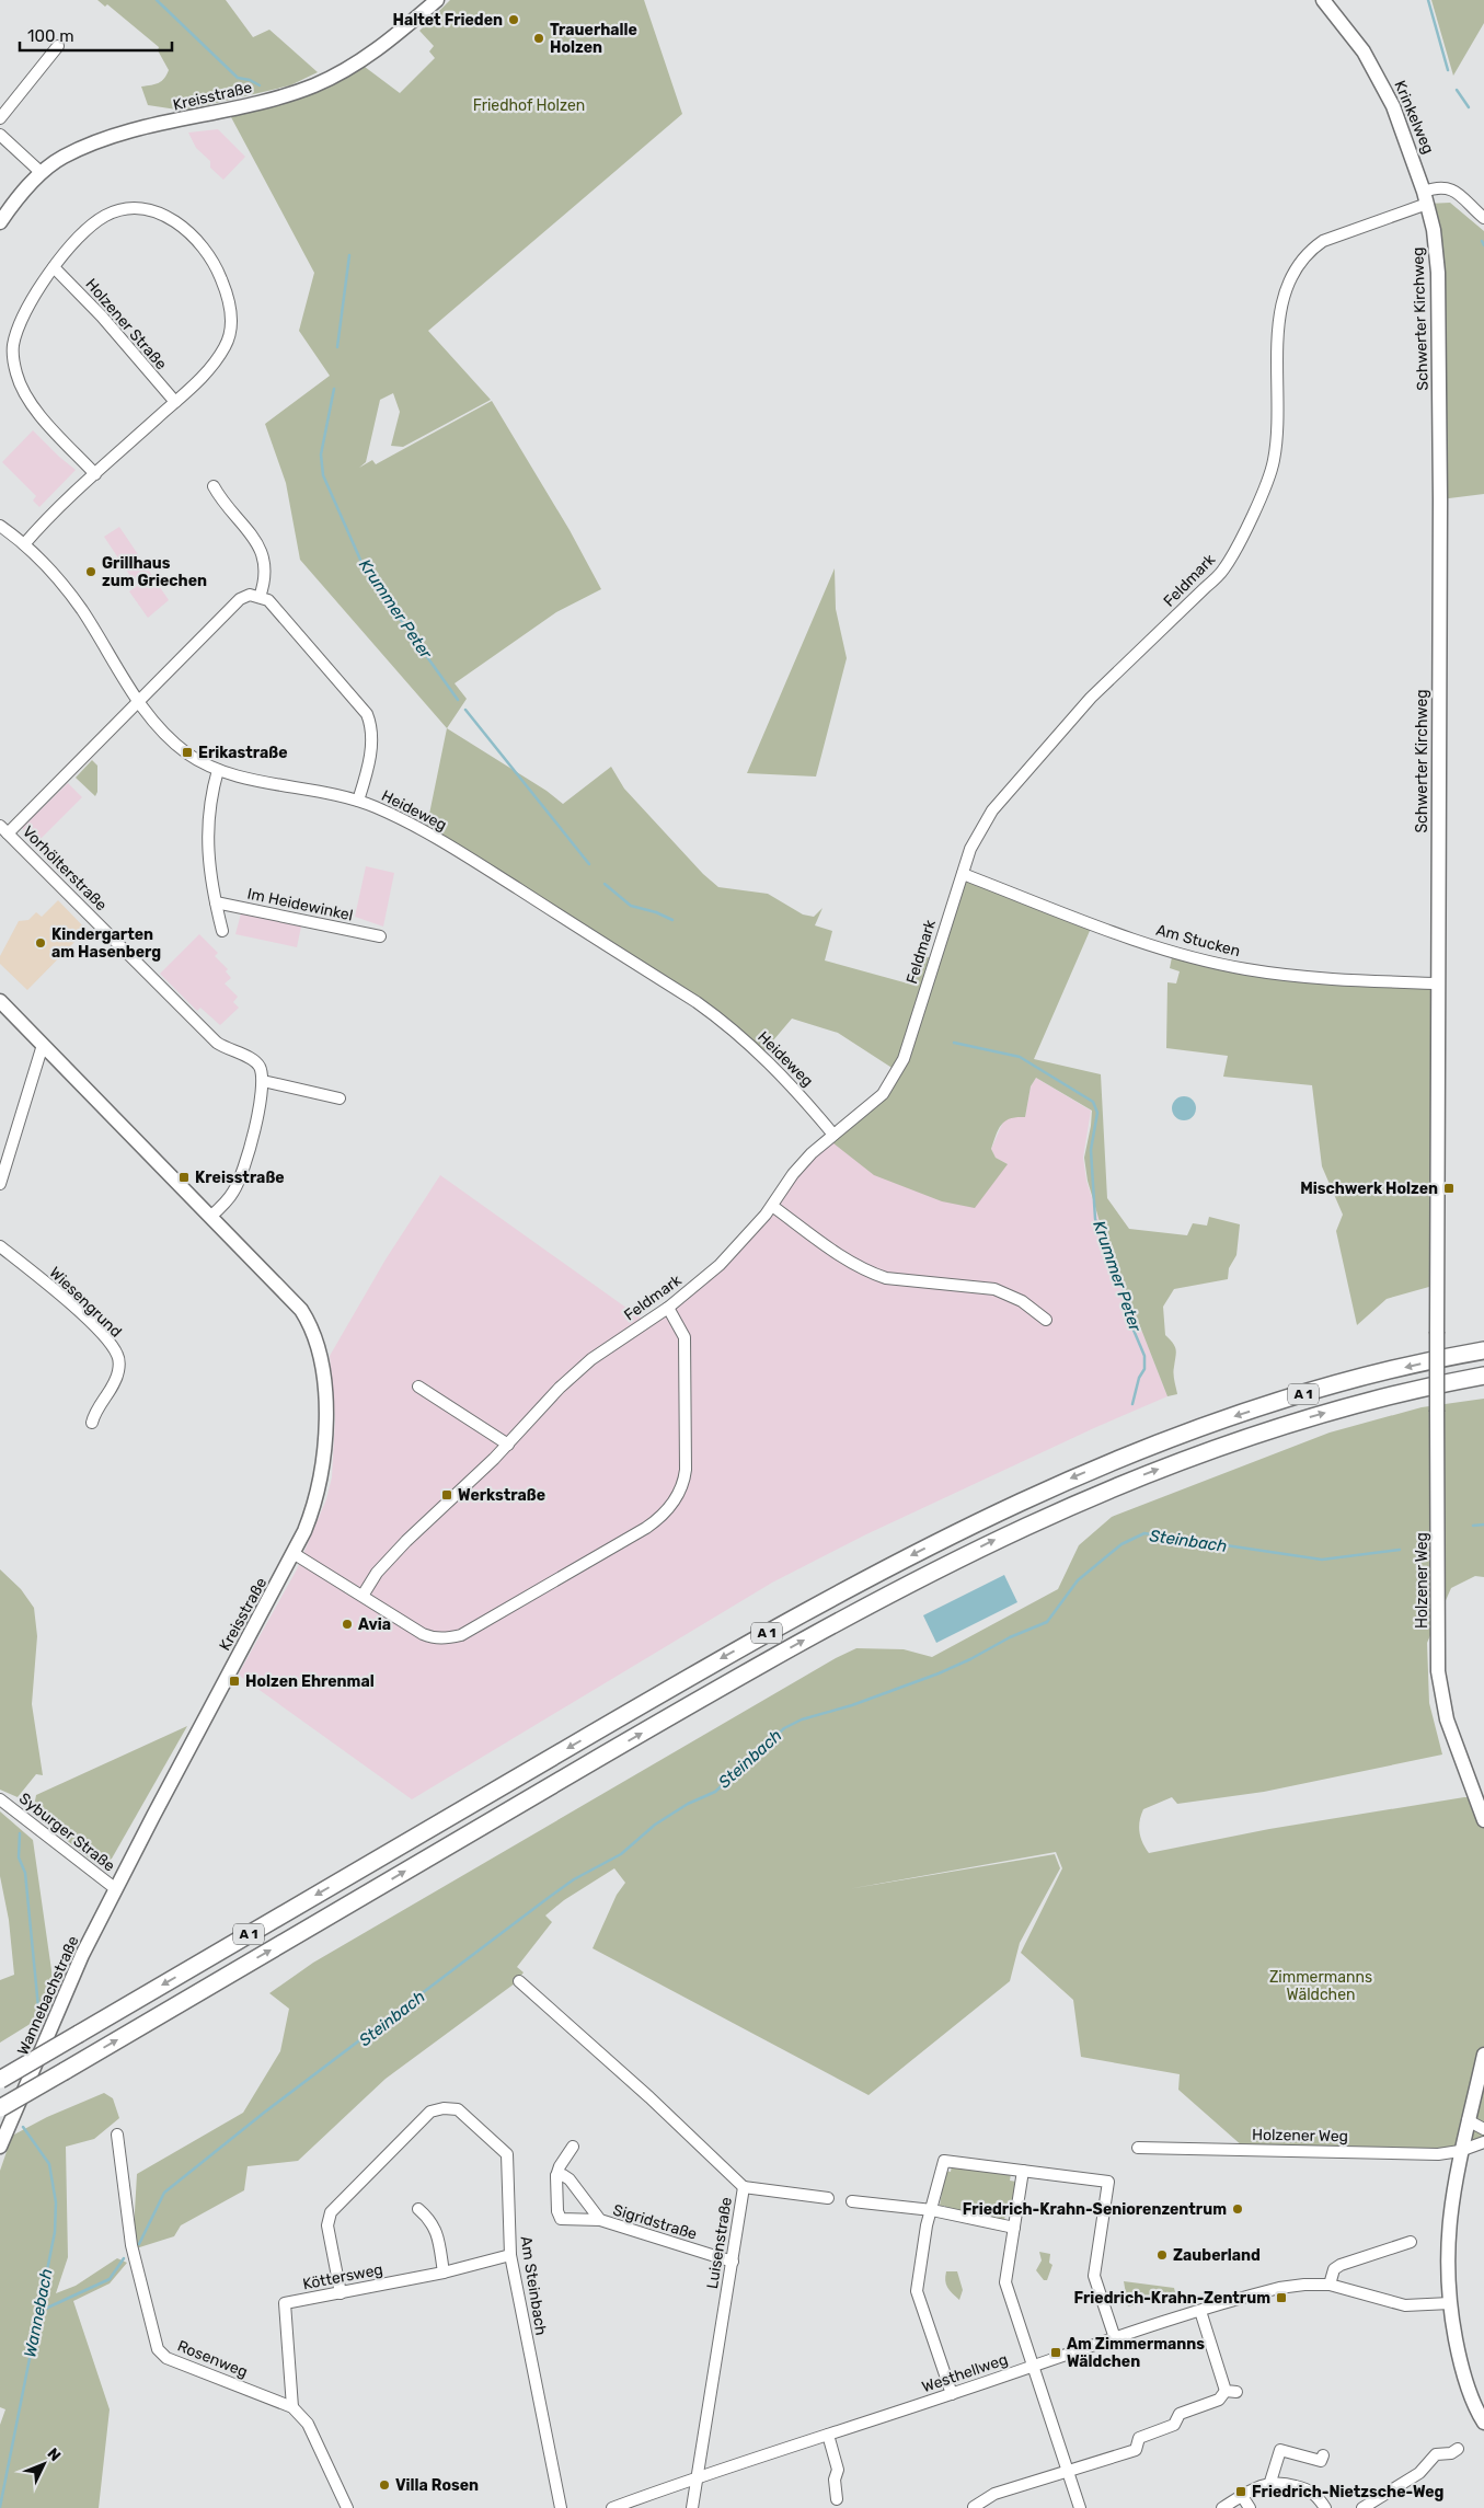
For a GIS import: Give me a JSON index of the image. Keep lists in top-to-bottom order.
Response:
{
  "streets": {
    "highway": ["A 1"],
    "main road": [
      "Kreisstraße",
      "Krinkelweg",
      "Schwerter Kirchweg",
      "Holzener Weg",
      "Wannebachstraße"
    ],
    "street": [
      "Holzener Straße",
      "Feldmark",
      "Heideweg",
      "Vorhölterstraße",
      "Im Heidewinkel",
      "Am Stucken",
      "Wiesengrund",
      "Syburger Straße",
      "Sigridstraße",
      "Luisenstraße",
      "Köttersweg",
      "Am Steinbach",
      "Rosenweg",
      "Westhellweg"
    ]
  },
  "crossings": [
    ["Kreisstraße", "Syburger Straße"],
    ["Kreisstraße", "Wannebachstraße"],
    ["Krinkelweg", "Schwerter Kirchweg"],
    ["Krinkelweg", "Feldmark"],
    ["Schwerter Kirchweg", "Feldmark"],
    ["Schwerter Kirchweg", "Am Stucken"],
    ["Schwerter Kirchweg", "Holzener Weg"],
    ["Feldmark", "Heideweg"],
    ["Feldmark", "Am Stucken"],
    ["Heideweg", "Vorhölterstraße"],
    ["Syburger Straße", "Wannebachstraße"],
    ["Sigridstraße", "Luisenstraße"],
    ["Luisenstraße", "Westhellweg"],
    ["Köttersweg", "Am Steinbach"],
    ["Köttersweg", "Rosenweg"]
  ],
  "water": ["Krummer Peter", "Steinbach", "Wannebach"],
  "parks": ["Friedhof Holzen", "Zimmermanns Wäldchen"],
  "places": {
    "other": [
      "Haltet Frieden",
      "Trauerhalle Holzen",
      "Grillhaus zum Griechen",
      "Kindergarten am Hasenberg",
      "Avia",
      "Friedrich-Krahn-Seniorenzentrum",
      "Zauberland",
      "Villa Rosen"
    ],
    "transit": [
      "Erikastraße",
      "Kreisstraße",
      "Mischwerk Holzen",
      "Werkstraße",
      "Holzen Ehrenmal",
      "Friedrich-Krahn-Zentrum",
      "Am Zimmermanns Wäldchen",
      "Friedrich-Nietzsche-Weg"
    ]
  },
  "scale_bar": "100 m",
  "north": "top right"
}
